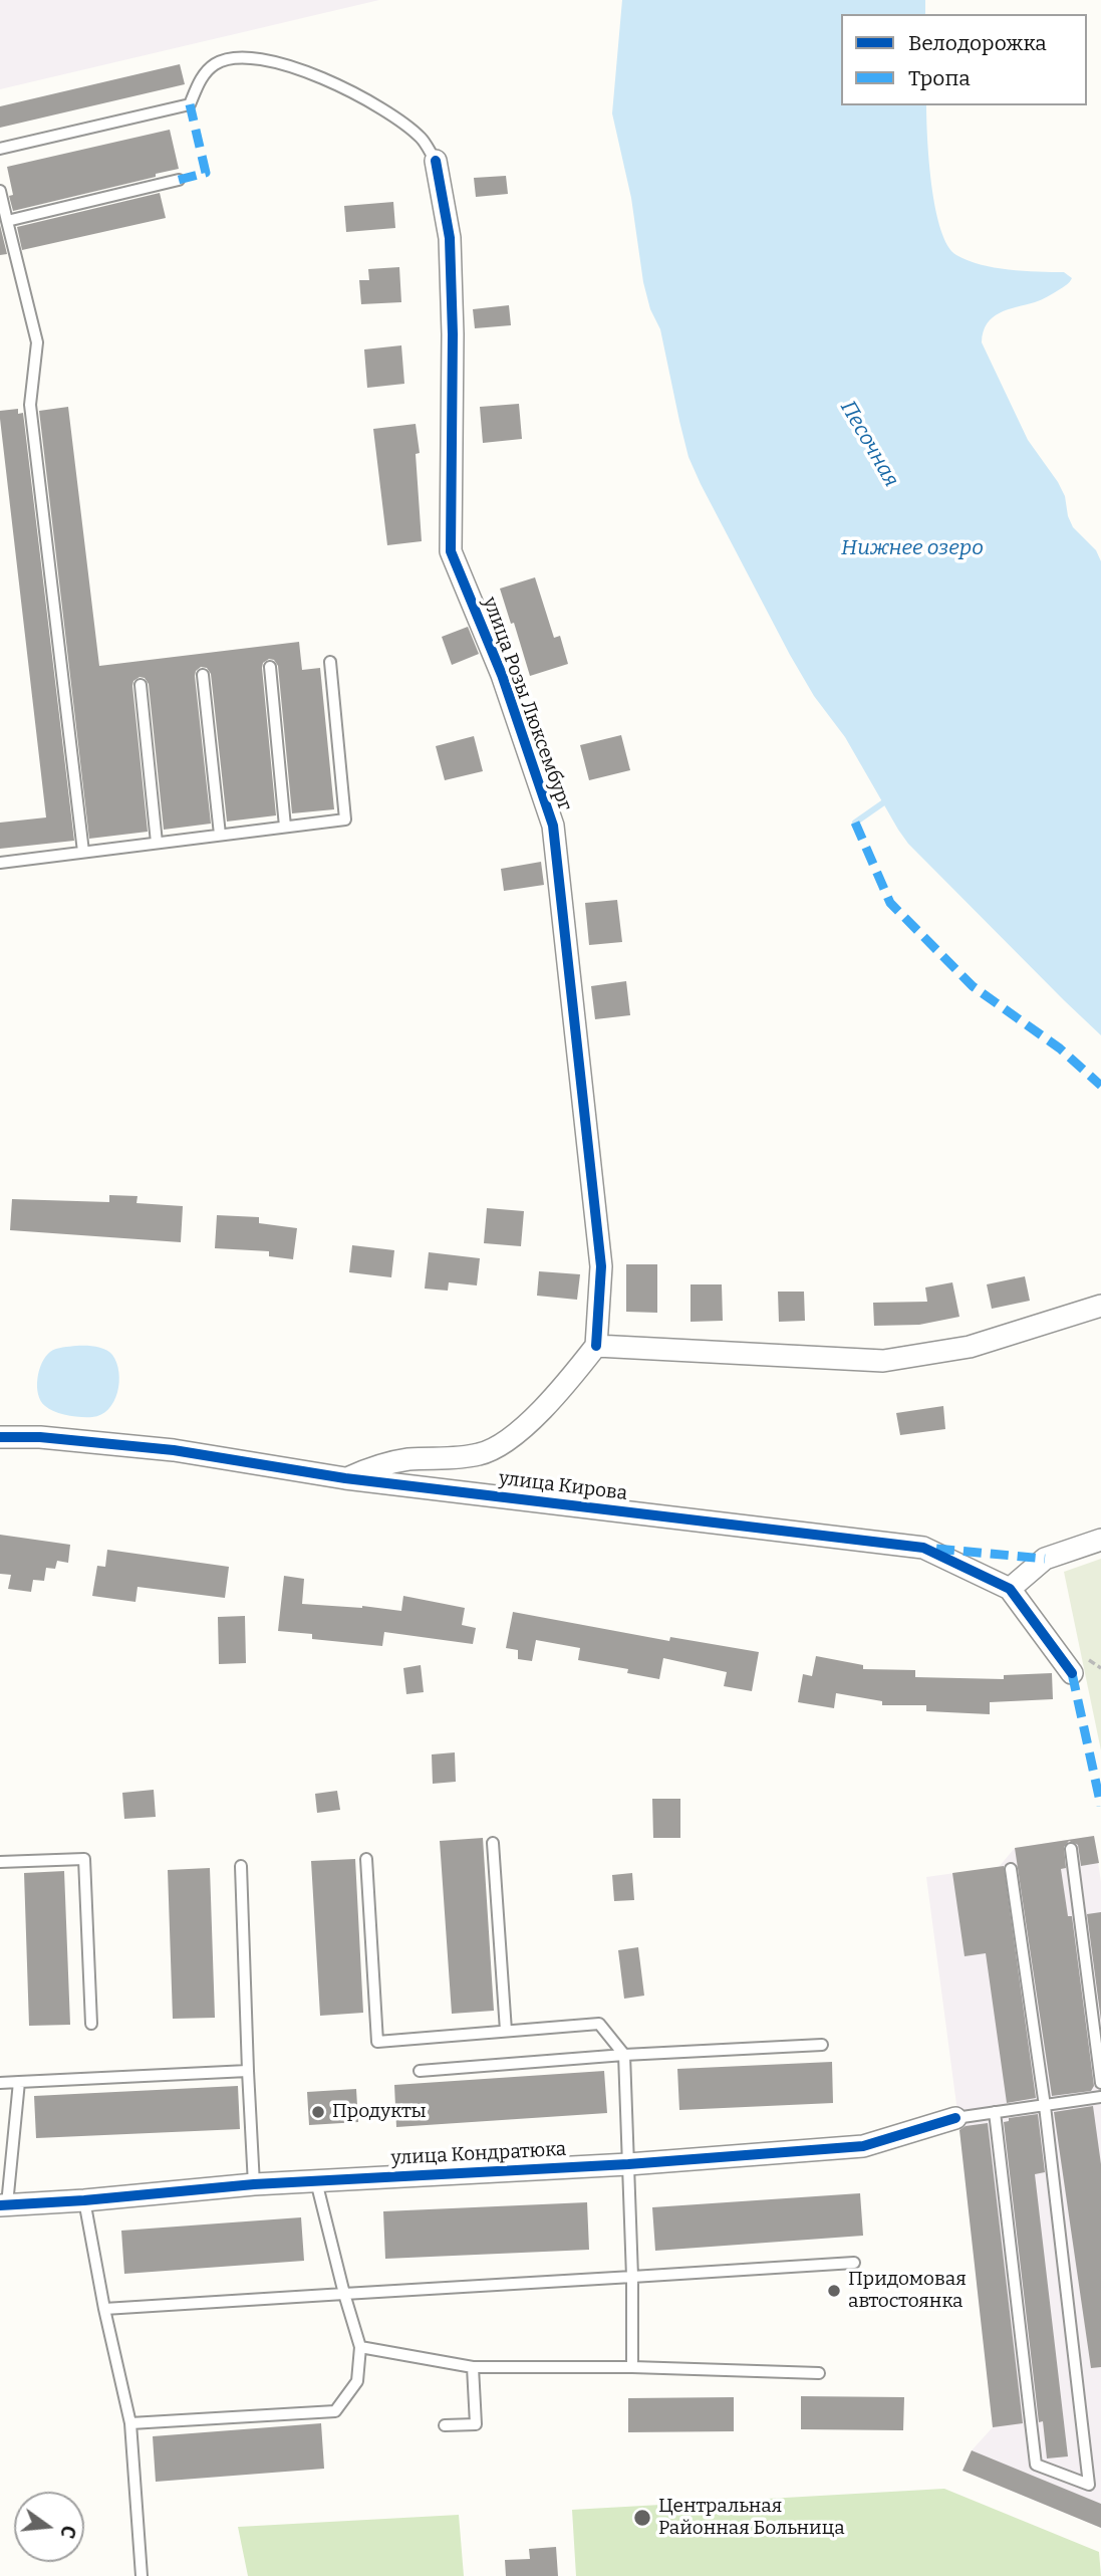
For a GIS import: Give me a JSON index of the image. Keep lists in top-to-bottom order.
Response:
{
  "streets": {
    "street": ["улица Розы Люксембург", "улица Кирова", "улица Кондратюка"]
  },
  "water": ["Песочная", "Нижнее озеро"],
  "places": ["Продукты", "Придомовая автостоянка", "Центральная Районная Больница"],
  "legend": ["Велодорожка", "Тропа"],
  "north": "right"
}
